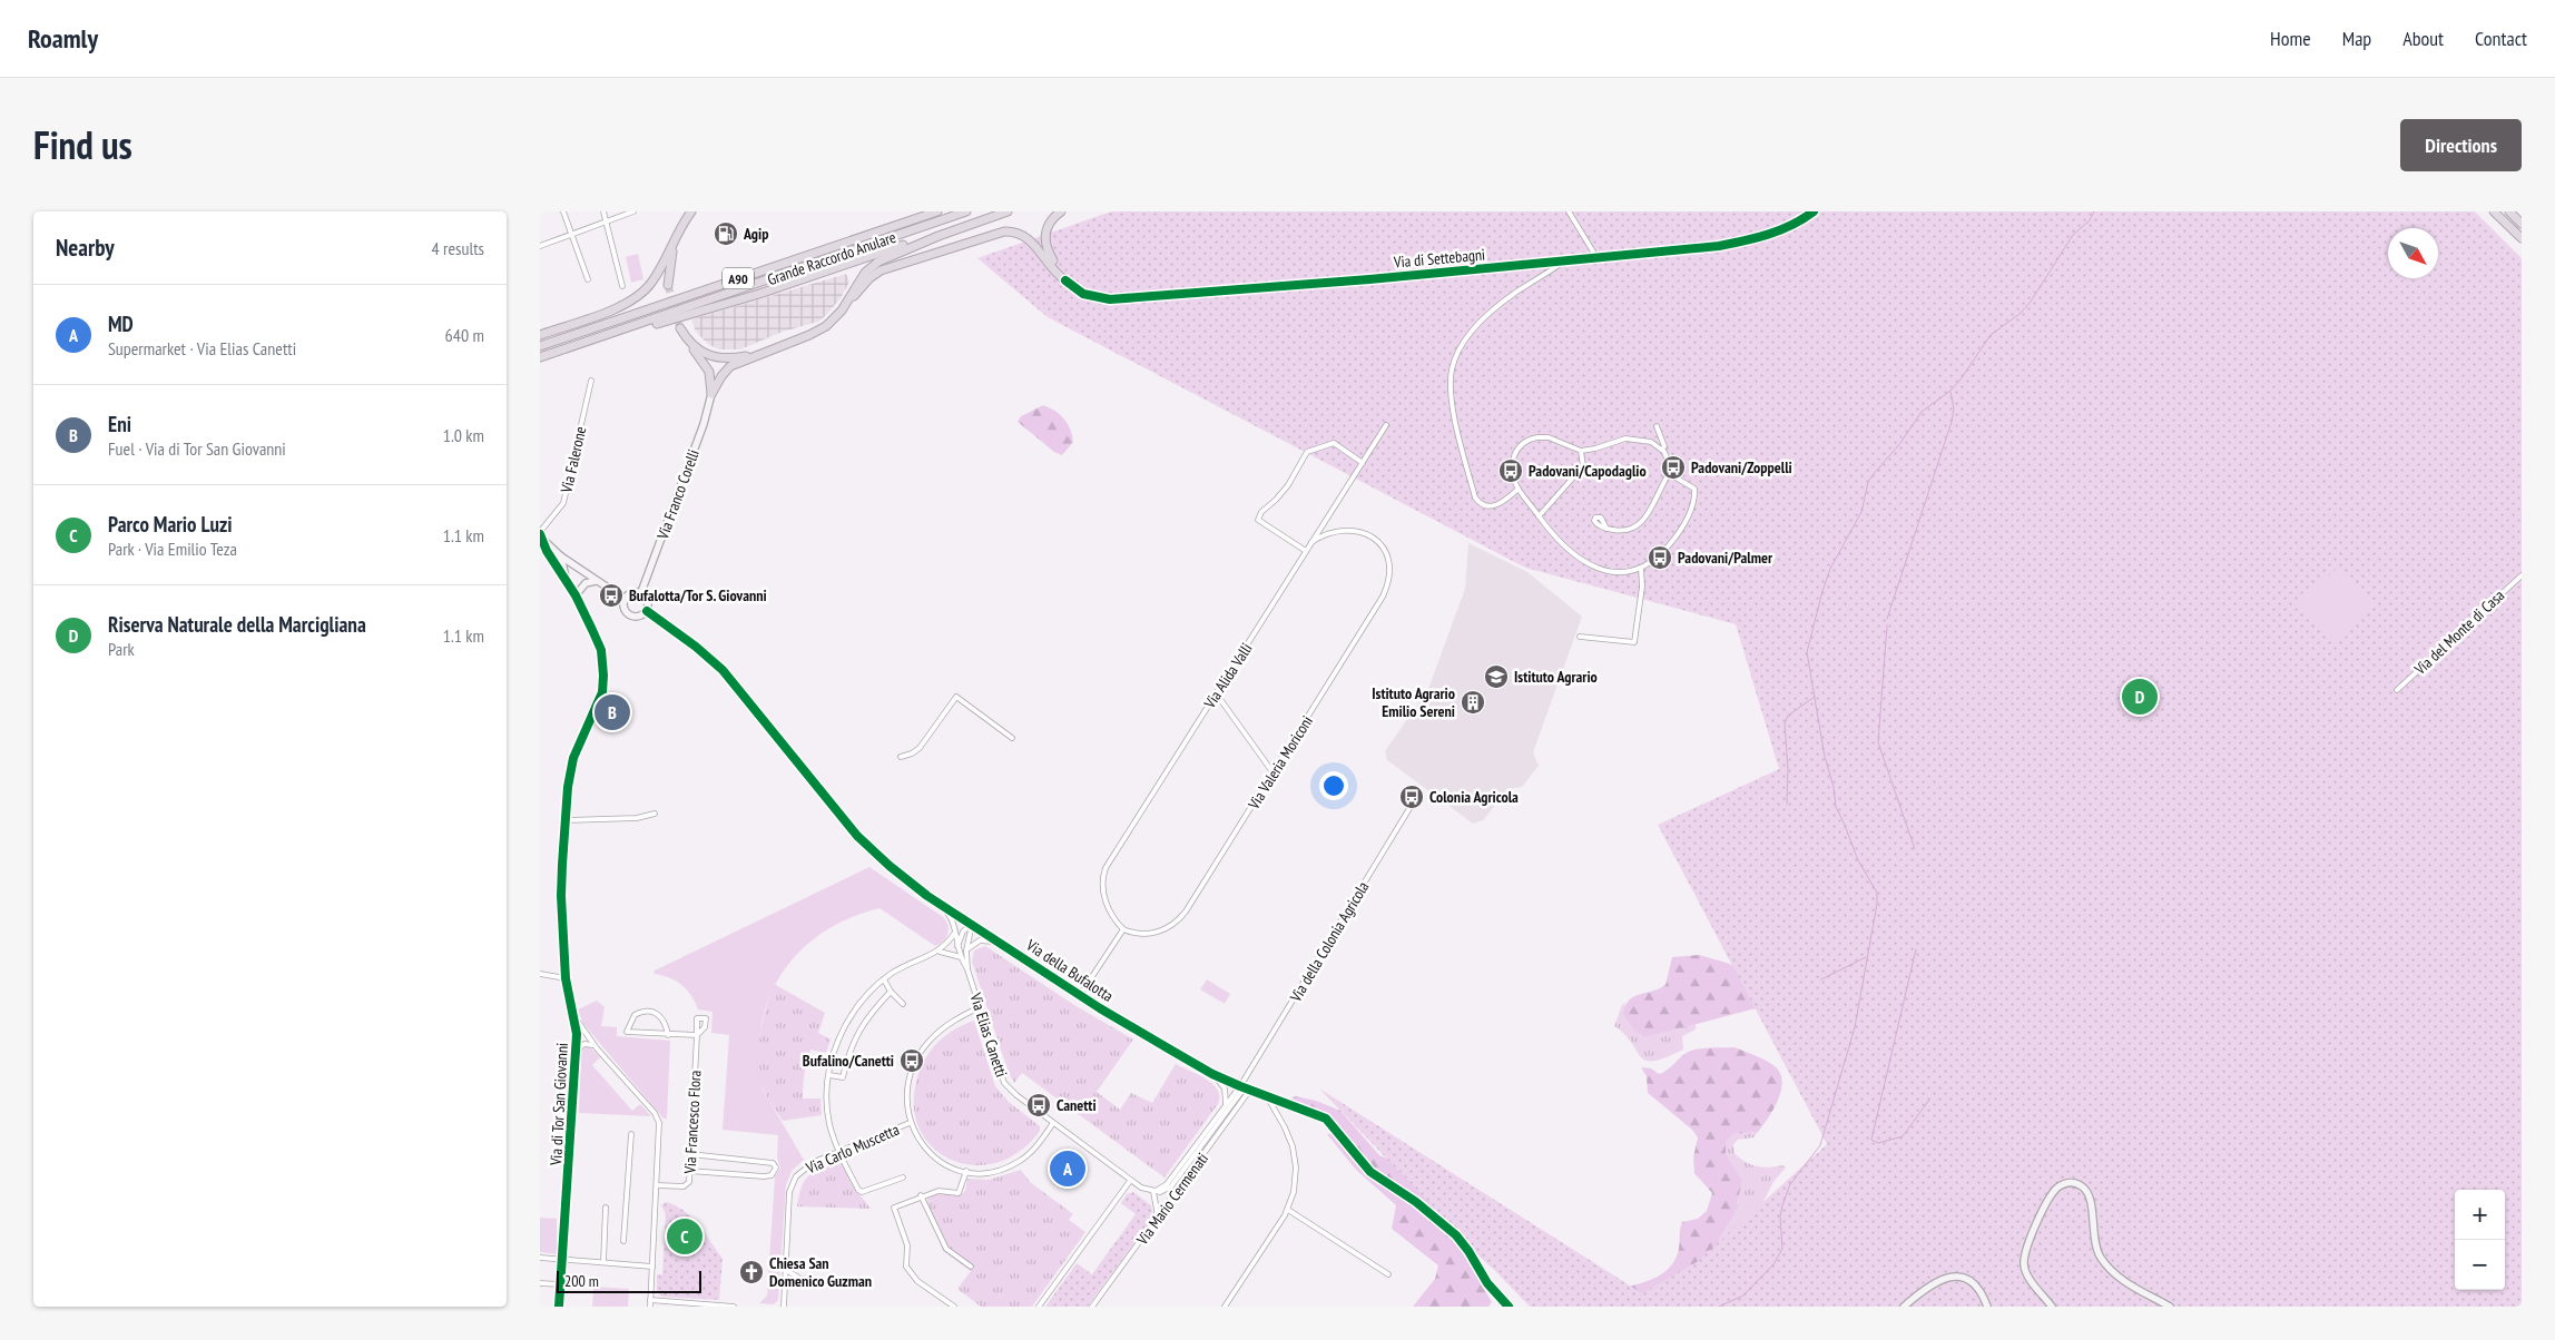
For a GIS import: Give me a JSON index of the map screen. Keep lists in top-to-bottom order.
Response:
{
  "streets": {
    "highway": ["Grande Raccordo Anulare", "A90"],
    "street": [
      "Via di Settebagni",
      "Via Falerone",
      "Via Franco Corelli",
      "Via del Monte di Casa",
      "Via Alida Valli",
      "Via Valeria Moriconi",
      "Via della Colonia Agricola",
      "Via della Bufalotta",
      "Via Elias Canetti",
      "Via di Tor San Giovanni",
      "Via Francesco Flora",
      "Via Carlo Muscetta",
      "Via Mario Cermenati"
    ]
  },
  "crossings": [
    ["Via Falerone", "Via della Bufalotta"],
    ["Via Falerone", "Via di Tor San Giovanni"],
    ["Via Franco Corelli", "Via della Bufalotta"],
    ["Via Alida Valli", "Via Valeria Moriconi"],
    ["Via della Colonia Agricola", "Via della Bufalotta"],
    ["Via della Colonia Agricola", "Via Mario Cermenati"],
    ["Via della Bufalotta", "Via di Tor San Giovanni"],
    ["Via della Bufalotta", "Via Mario Cermenati"],
    ["Via di Tor San Giovanni", "Via Francesco Flora"]
  ],
  "places": {
    "fuel station": ["Agip"],
    "bus stop": [
      "Padovani/Zoppelli",
      "Padovani/Capodaglio",
      "Padovani/Palmer",
      "Bufalotta/Tor S. Giovanni",
      "Colonia Agricola",
      "Bufalino/Canetti",
      "Canetti"
    ],
    "school or university": ["Istituto Agrario"],
    "building": ["Istituto Agrario Emilio Sereni"],
    "church": ["Chiesa San Domenico Guzman"]
  },
  "scale_bar": "200 m",
  "north": "bottom right",
  "page": {
    "header": "Roamly",
    "nav": [
      "Home",
      "Map",
      "About",
      "Contact"
    ],
    "title": "Find us",
    "buttons": "Directions",
    "heading": ["Nearby", "4 results"],
    "list": [
      {
        "mark": "A",
        "name": "MD",
        "note": "Supermarket · Via Elias Canetti",
        "value": "640 m"
      },
      {
        "mark": "B",
        "name": "Eni",
        "note": "Fuel · Via di Tor San Giovanni",
        "value": "1.0 km"
      },
      {
        "mark": "C",
        "name": "Parco Mario Luzi",
        "note": "Park · Via Emilio Teza",
        "value": "1.1 km"
      },
      {
        "mark": "D",
        "name": "Riserva Naturale della Marcigliana",
        "note": "Park",
        "value": "1.1 km"
      }
    ],
    "pins": [
      "D",
      "B",
      "A",
      "C"
    ],
    "map_buttons": ["+", "−"],
    "scale": "200 m"
  }
}
